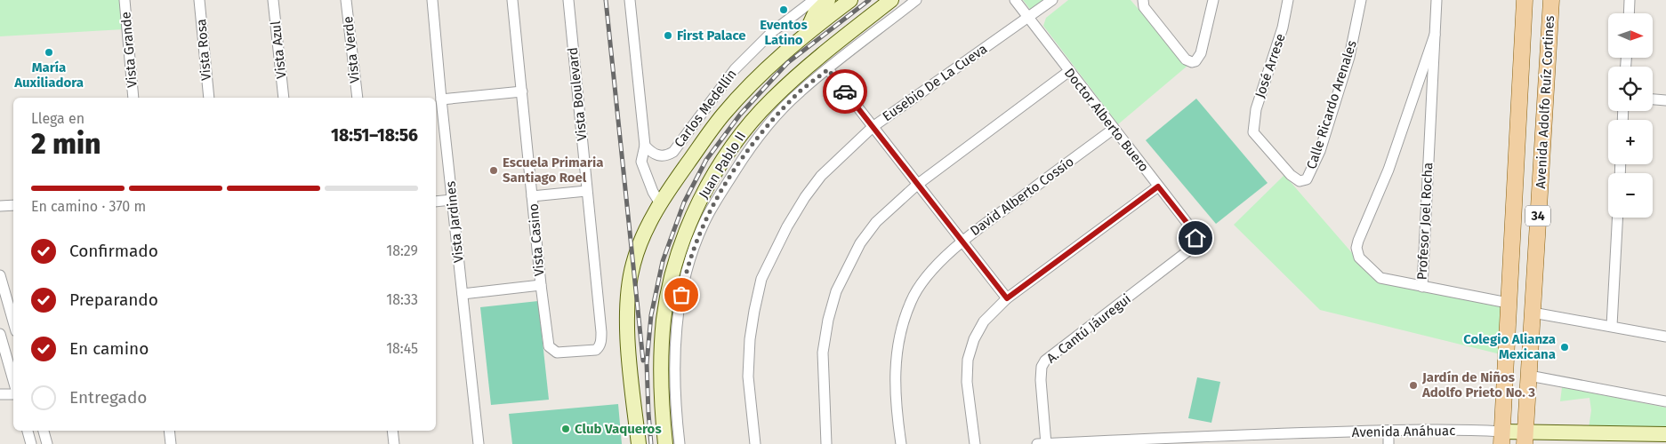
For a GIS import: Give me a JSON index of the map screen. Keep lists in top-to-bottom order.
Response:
{
  "streets": {
    "main road": ["Avenida Adolfo Ruíz Cortines", "Juan Pablo II", "34"],
    "street": [
      "Vista Grande",
      "Vista Rosa",
      "Vista Azul",
      "Vista Verde",
      "José Arrese",
      "Eusebio De La Cueva",
      "Vista Boulevard",
      "Calle Ricardo Arenales",
      "Carlos Medellín",
      "Doctor Alberto Buero",
      "David Alberto Cossío",
      "Profesor Joel Rocha",
      "Vista Jardines",
      "Vista Casino",
      "A. Cantú Jáuregui",
      "Avenida Anáhuac"
    ]
  },
  "crossings": [
    ["José Arrese", "Calle Ricardo Arenales"],
    ["Eusebio De La Cueva", "Doctor Alberto Buero"],
    ["Vista Boulevard", "Vista Casino"],
    ["Avenida Adolfo Ruíz Cortines", "Avenida Anáhuac"],
    ["Doctor Alberto Buero", "David Alberto Cossío"],
    ["Doctor Alberto Buero", "A. Cantú Jáuregui"],
    ["A. Cantú Jáuregui", "Avenida Anáhuac"]
  ],
  "places": [
    "Eventos Latino",
    "First Palace",
    "María Auxiliadora",
    "Escuela Primaria Santiago Roel",
    "Colegio Alianza Mexicana",
    "Jardín de Niños Adolfo Prieto No. 3",
    "Club Vaqueros"
  ],
  "north": "right",
  "page": {
    "map_buttons": ["+", "−"],
    "heading": ["2 min", "Llega en", "18:51–18:56"],
    "bar": "En camino · 370 m",
    "list": [
      ["Confirmado", "18:29"],
      ["Preparando", "18:33"],
      ["En camino", "18:45"],
      "Entregado"
    ]
  }
}
